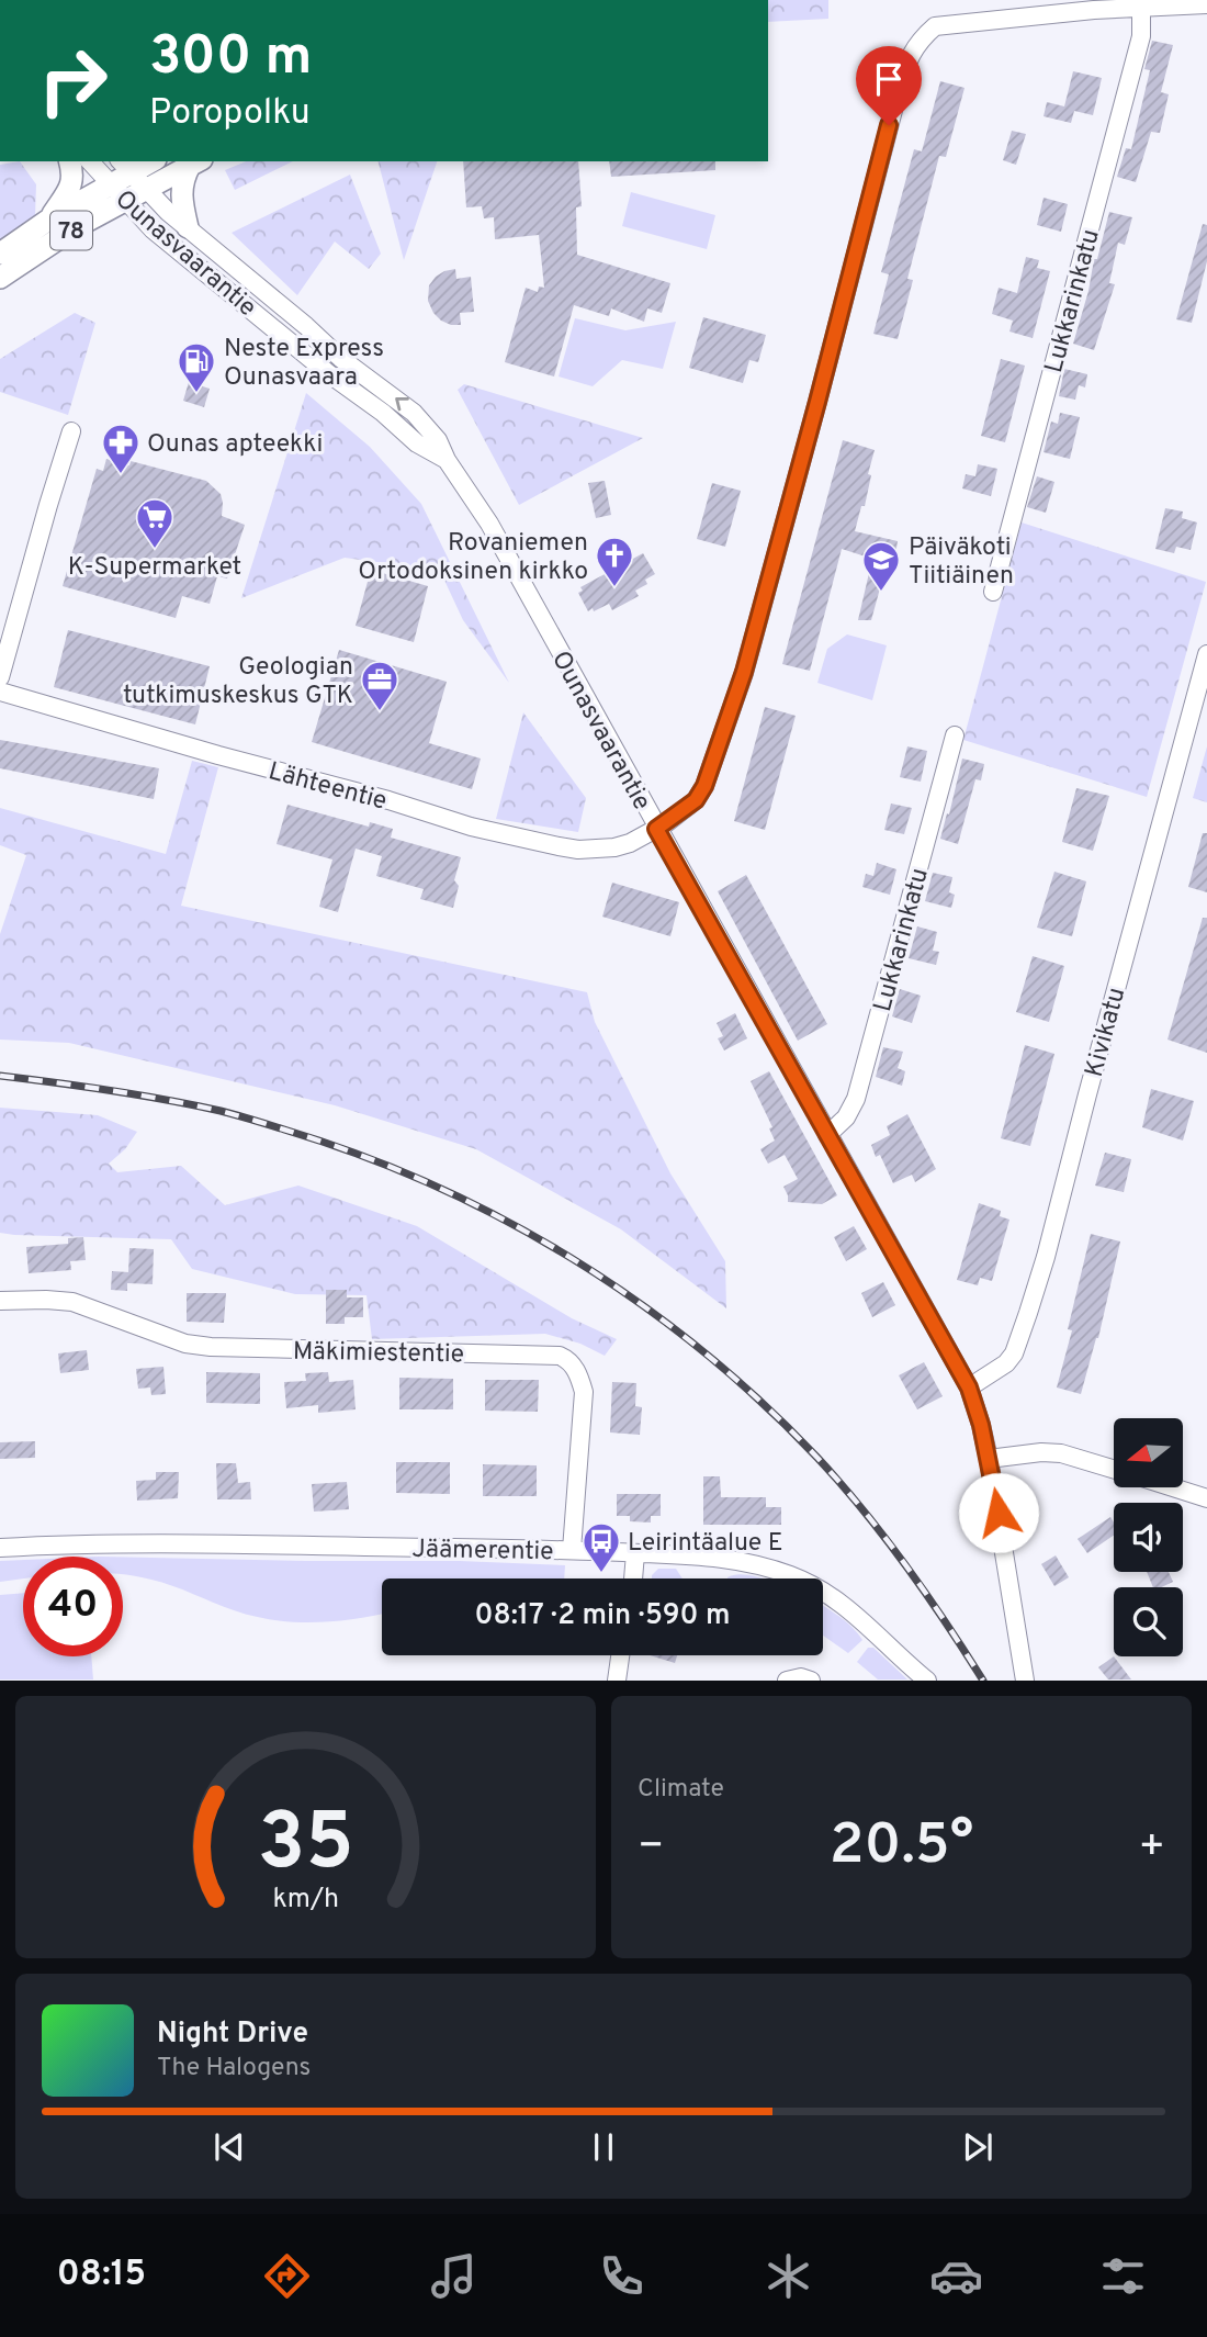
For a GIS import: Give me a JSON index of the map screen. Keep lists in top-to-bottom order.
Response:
{
  "streets": {
    "main road": ["78"],
    "street": [
      "Ounasvaarantie",
      "Lukkarinkatu",
      "Lähteentie",
      "Kivikatu",
      "Mäkimiestentie",
      "Jäämerentie"
    ]
  },
  "crossings": [
    ["78", "Ounasvaarantie"],
    ["Ounasvaarantie", "Lukkarinkatu"],
    ["Ounasvaarantie", "Lähteentie"],
    ["Ounasvaarantie", "Kivikatu"],
    ["Lukkarinkatu", "Lähteentie"],
    ["Mäkimiestentie", "Jäämerentie"]
  ],
  "places": {
    "fuel station": ["Neste Express Ounasvaara"],
    "pharmacy": ["Ounas apteekki"],
    "supermarket": ["K-Supermarket"],
    "church": ["Rovaniemen Ortodoksinen kirkko"],
    "school or university": ["Päiväkoti Tiitiäinen"],
    "office": ["Geologian tutkimuskeskus GTK"],
    "bus stop": ["Leirintäalue E"]
  },
  "north": "left",
  "page": {
    "turn": ["300 m", "Poropolku"],
    "limit": "40",
    "trip": "08:17 · 2 min · 590 m",
    "tile": "Climate",
    "heat": ["−", "20.5°", "+"],
    "song": ["Night Drive", "The Halogens"],
    "tabs": "08:15",
    "gauge": ["35", "km/h"]
  }
}
